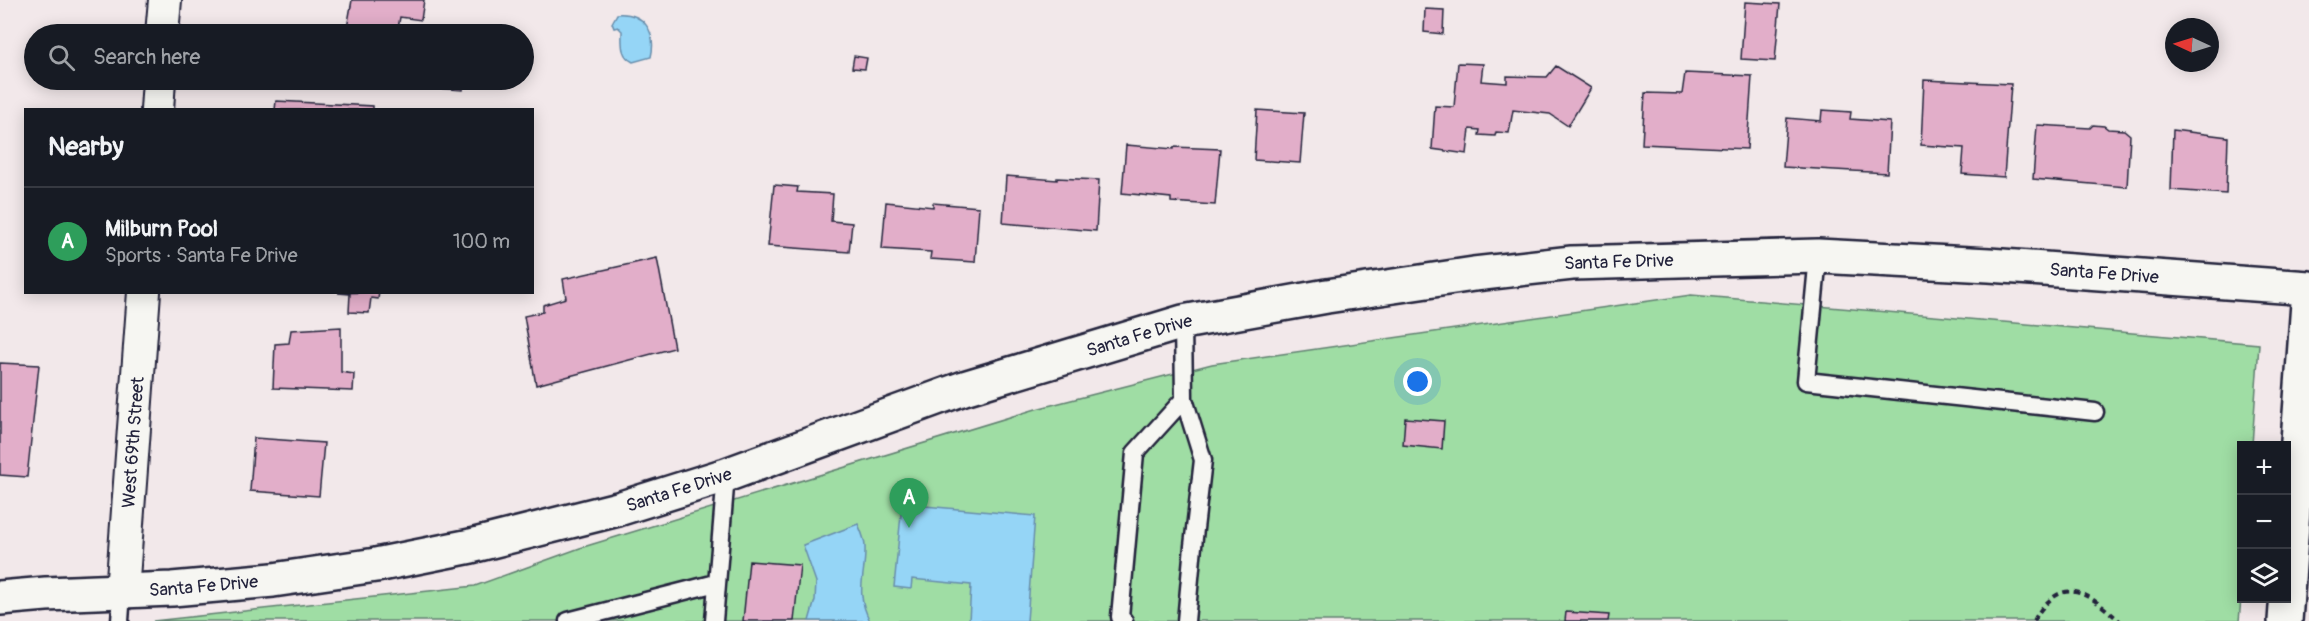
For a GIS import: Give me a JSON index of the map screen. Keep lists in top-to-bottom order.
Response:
{
  "streets": {
    "street": ["Santa Fe Drive", "West 69th Street"]
  },
  "crossings": [
    ["Santa Fe Drive", "West 69th Street"]
  ],
  "north": "left",
  "page": {
    "search": "Search here",
    "heading": "Nearby",
    "list": [
      {
        "mark": "A",
        "name": "Milburn Pool",
        "note": "Sports · Santa Fe Drive",
        "value": "100 m"
      }
    ],
    "map_buttons": ["+", "−"],
    "pins": "A"
  }
}
